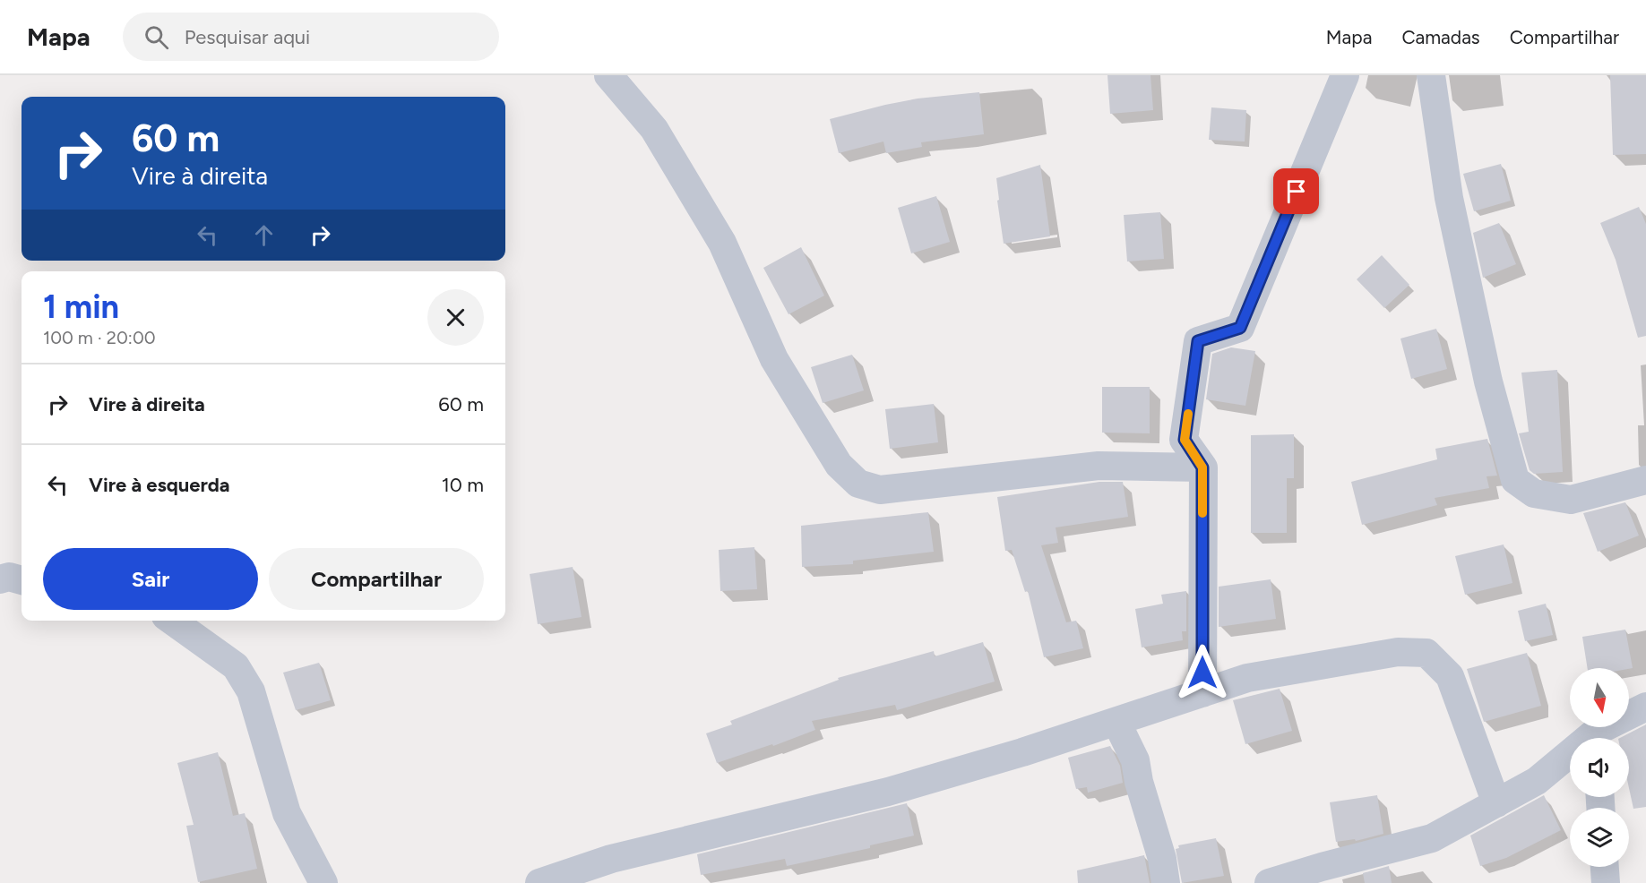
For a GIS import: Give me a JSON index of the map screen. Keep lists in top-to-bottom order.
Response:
{
  "north": "bottom",
  "page": {
    "header": "Mapa",
    "search": "Pesquisar aqui",
    "nav": ["Mapa", "Camadas", "Compartilhar"],
    "turn": ["60 m", "Vire à direita"],
    "heading": ["1 min", "100 m · 20:00"],
    "list": [
      {
        "name": "Vire à direita",
        "value": "60 m"
      },
      {
        "name": "Vire à esquerda",
        "value": "10 m"
      }
    ],
    "buttons": ["Sair", "Compartilhar"]
  }
}
